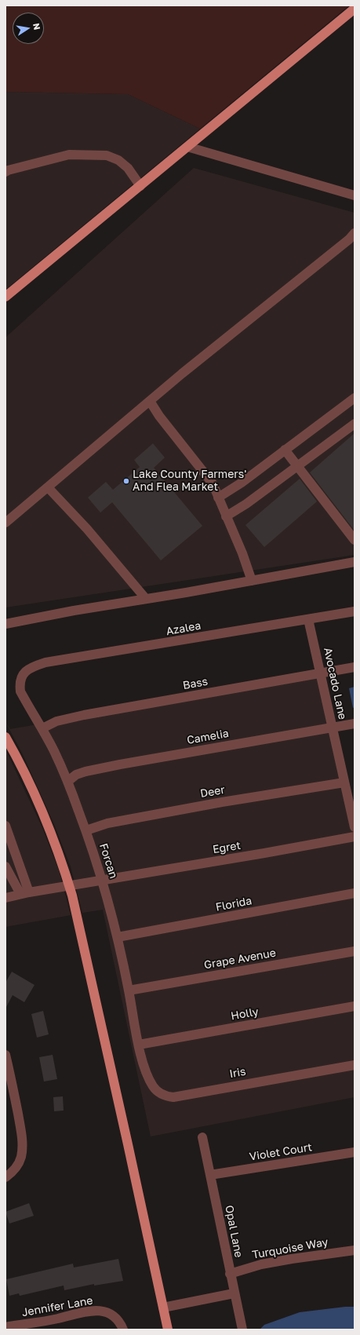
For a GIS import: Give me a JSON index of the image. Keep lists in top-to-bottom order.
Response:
{
  "streets": {
    "street": [
      "Azalea",
      "Bass",
      "Avocado Lane",
      "Camelia",
      "Deer",
      "Egret",
      "Forcan",
      "Florida",
      "Grape Avenue",
      "Holly",
      "Iris",
      "Violet Court",
      "Opal Lane",
      "Turquoise Way",
      "Jennifer Lane"
    ]
  },
  "crossings": [
    ["Azalea", "Avocado Lane"],
    ["Azalea", "Forcan"],
    ["Bass", "Avocado Lane"],
    ["Bass", "Forcan"],
    ["Avocado Lane", "Camelia"],
    ["Avocado Lane", "Deer"],
    ["Camelia", "Forcan"],
    ["Deer", "Forcan"],
    ["Egret", "Forcan"],
    ["Forcan", "Florida"],
    ["Forcan", "Grape Avenue"],
    ["Forcan", "Holly"],
    ["Forcan", "Iris"],
    ["Violet Court", "Opal Lane"],
    ["Opal Lane", "Turquoise Way"]
  ],
  "places": ["Lake County Farmers' And Flea Market"],
  "north": "right"
}
